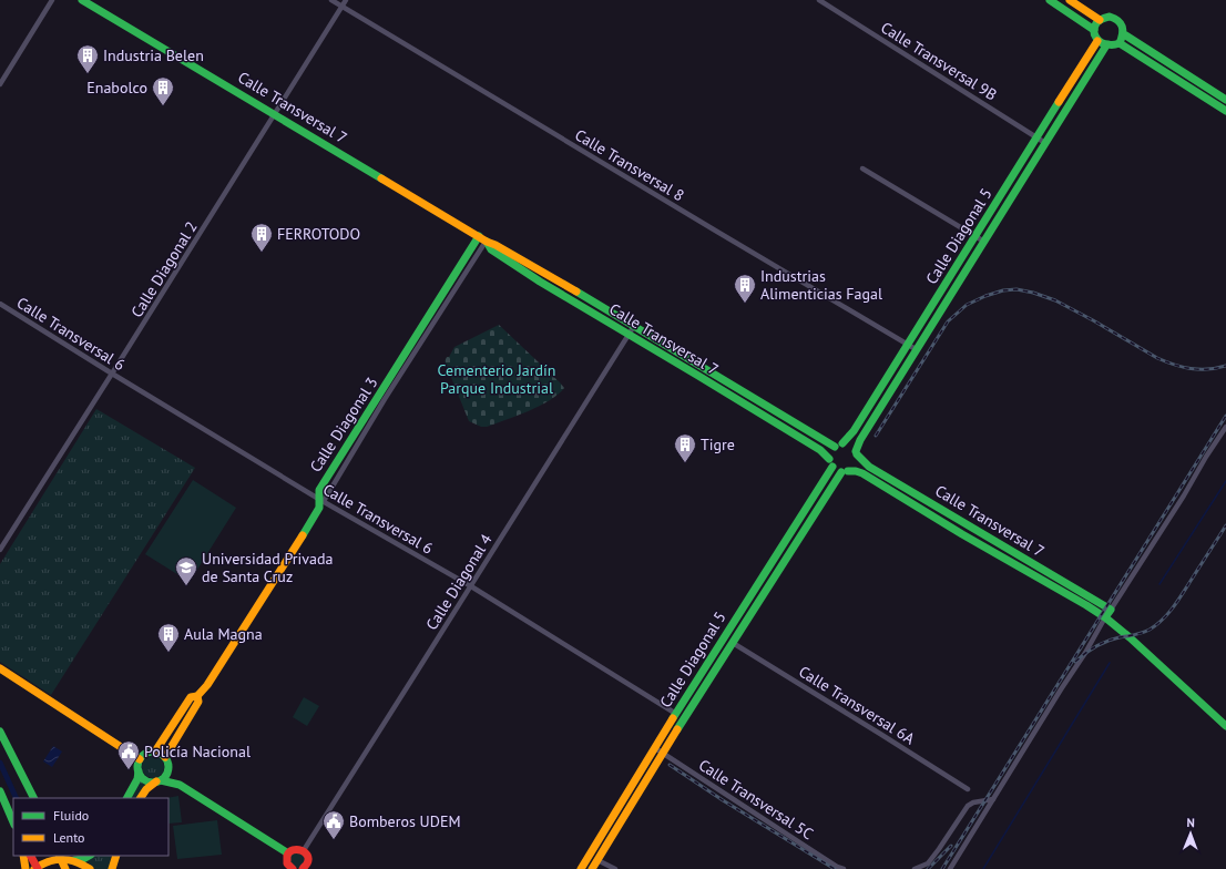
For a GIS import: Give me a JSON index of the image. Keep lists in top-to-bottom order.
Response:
{
  "streets": {
    "main road": ["Calle Transversal 7", "Calle Diagonal 5", "Calle Diagonal 3"],
    "street": [
      "Calle Transversal 9B",
      "Calle Transversal 8",
      "Calle Diagonal 2",
      "Calle Transversal 6",
      "Calle Diagonal 4",
      "Calle Transversal 6A",
      "Calle Transversal 5C"
    ]
  },
  "crossings": [
    ["Calle Transversal 9B", "Calle Diagonal 5"],
    ["Calle Transversal 7", "Calle Diagonal 5"],
    ["Calle Transversal 7", "Calle Diagonal 2"],
    ["Calle Transversal 7", "Calle Diagonal 3"],
    ["Calle Transversal 7", "Calle Diagonal 4"],
    ["Calle Transversal 8", "Calle Diagonal 5"],
    ["Calle Transversal 8", "Calle Diagonal 2"],
    ["Calle Diagonal 5", "Calle Transversal 6"],
    ["Calle Diagonal 5", "Calle Transversal 6A"],
    ["Calle Diagonal 5", "Calle Transversal 5C"],
    ["Calle Diagonal 2", "Calle Transversal 6"],
    ["Calle Transversal 6", "Calle Diagonal 3"],
    ["Calle Transversal 6", "Calle Diagonal 4"]
  ],
  "parks": ["Cementerio Jardín Parque Industrial"],
  "places": {
    "building": [
      "Industria Belen",
      "Enabolco",
      "FERROTODO",
      "Industrias Alimenticias Fagal",
      "Tigre",
      "Aula Magna"
    ],
    "school or university": ["Universidad Privada de Santa Cruz"],
    "public building": ["Policía Nacional", "Bomberos UDEM"]
  },
  "legend": ["Fluido", "Lento"],
  "north": "top"
}
